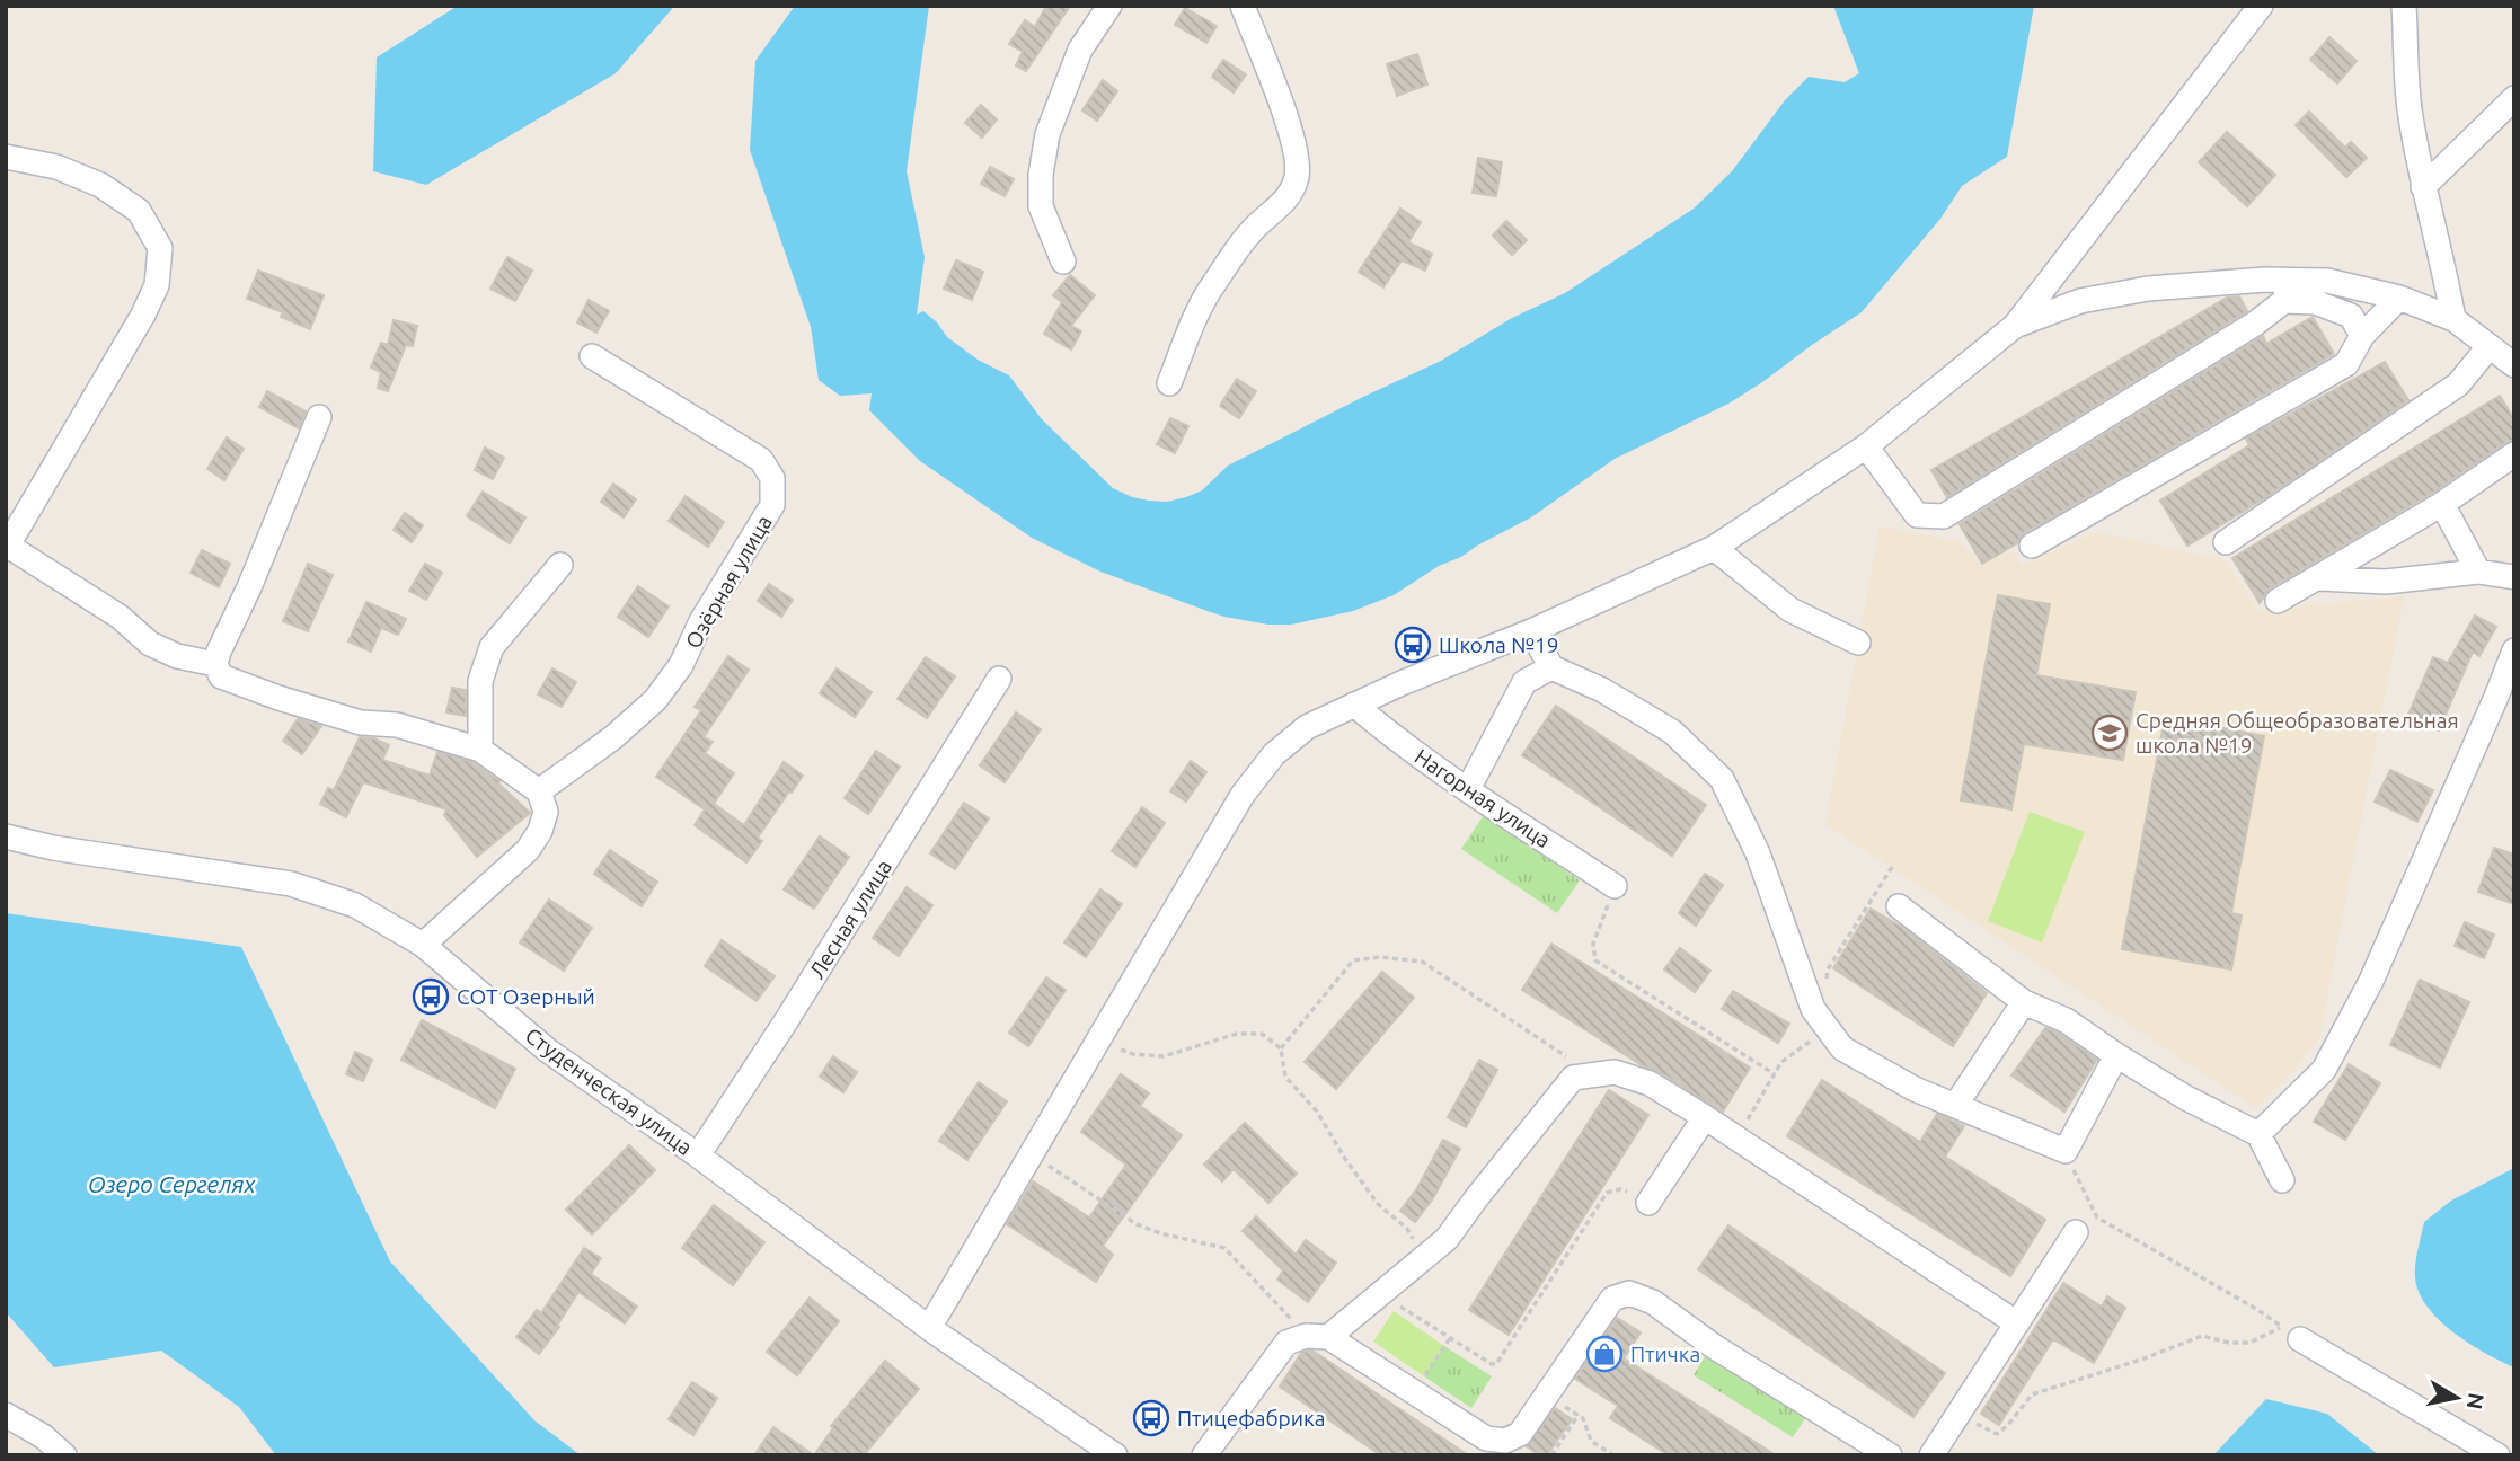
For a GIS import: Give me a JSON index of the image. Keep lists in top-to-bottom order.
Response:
{
  "streets": {
    "street": [
      "Озёрная улица",
      "Нагорная улица",
      "Лесная улица",
      "Студенческая улица"
    ]
  },
  "crossings": [
    ["Лесная улица", "Студенческая улица"]
  ],
  "water": ["Озеро Сергелях"],
  "places": {
    "bus stop": ["Школа №19", "СОТ Озерный", "Птицефабрика"],
    "school or university": ["Средняя Общеобразовательная школа №19"],
    "shop": ["Птичка"]
  },
  "north": "right"
}
